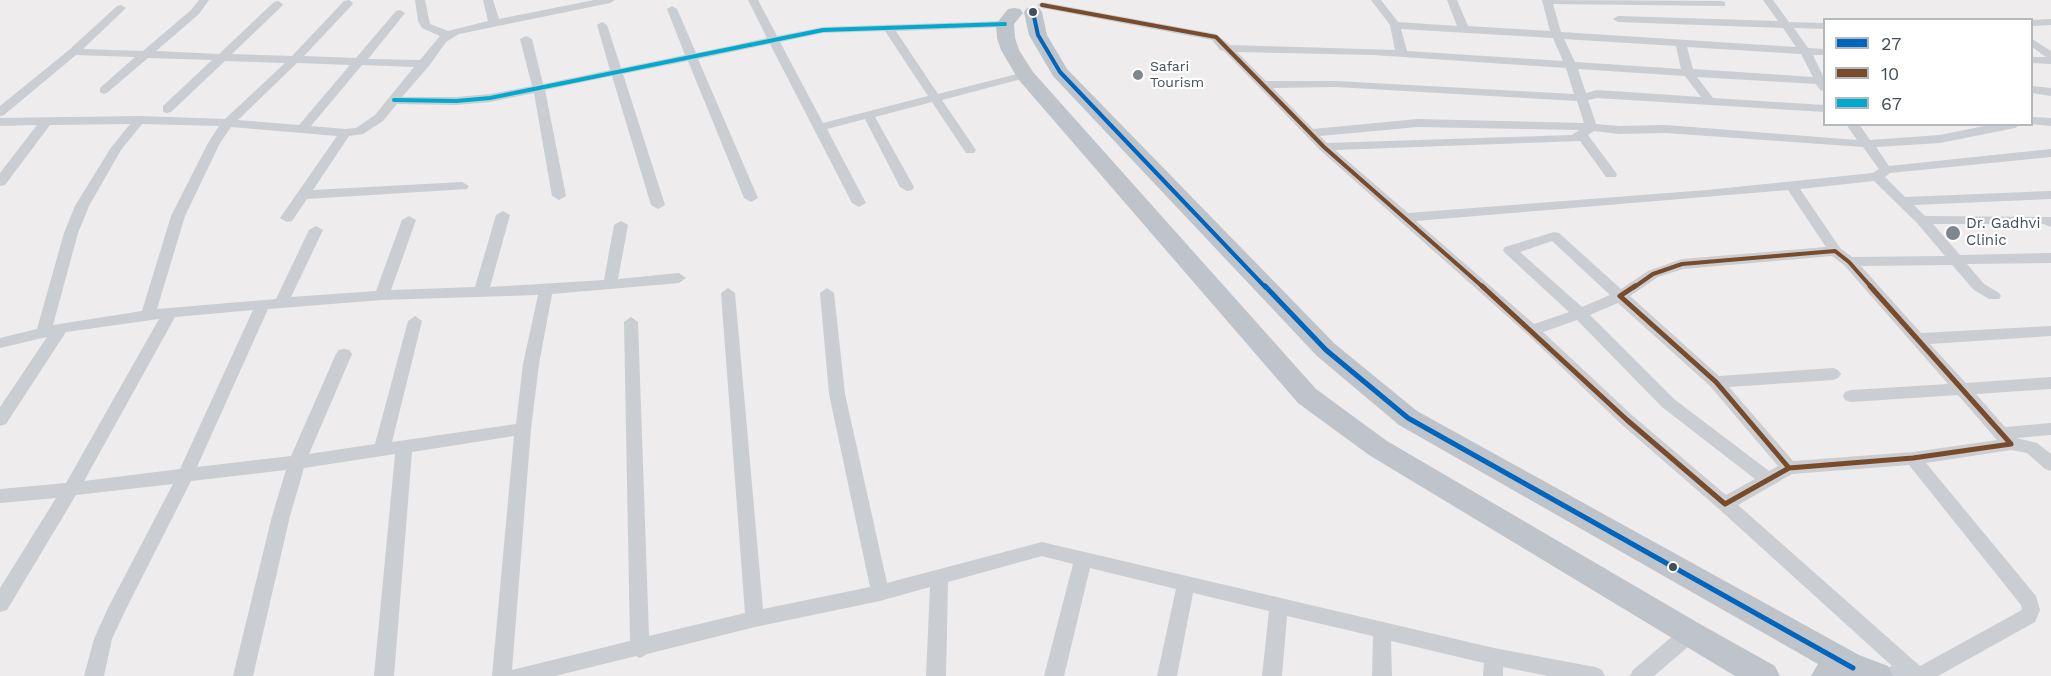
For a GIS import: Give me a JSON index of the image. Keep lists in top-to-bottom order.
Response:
{
  "places": ["Safari Tourism", "Dr. Gadhvi Clinic"],
  "lines": ["transit line 10", "transit line 27", "transit line 67"],
  "legend": ["27", "10", "67"]
}
